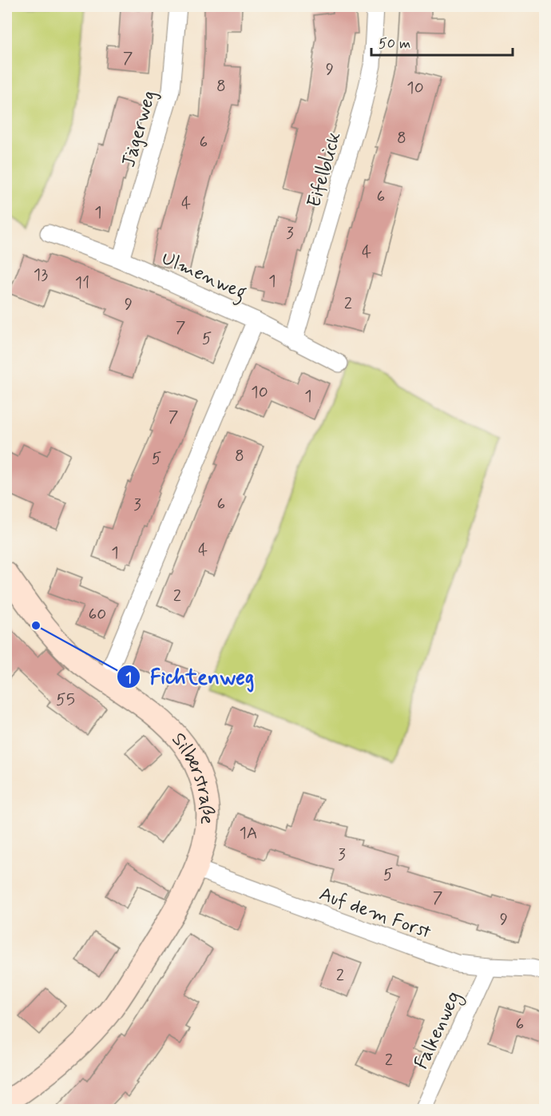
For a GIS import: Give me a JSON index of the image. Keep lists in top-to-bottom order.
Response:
{
  "streets": {
    "street": [
      "Jägerweg",
      "Eifelblick",
      "Ulmenweg",
      "Silberstraße",
      "Auf dem Forst",
      "Falkenweg"
    ]
  },
  "crossings": [
    ["Jägerweg", "Ulmenweg"],
    ["Eifelblick", "Ulmenweg"],
    ["Silberstraße", "Auf dem Forst"],
    ["Auf dem Forst", "Falkenweg"]
  ],
  "places": ["Fichtenweg"],
  "house_numbers": [
    "7",
    "9",
    "8",
    "10",
    "8",
    "6",
    "6",
    "4",
    "1",
    "3",
    "4",
    "13",
    "1",
    "11",
    "2",
    "9",
    "7",
    "5",
    "10",
    "1",
    "7",
    "8",
    "5",
    "6",
    "3",
    "4",
    "1",
    "2",
    "60",
    "55",
    "1A",
    "3",
    "5",
    "7",
    "9",
    "2",
    "6",
    "2"
  ],
  "scale_bar": "50 m"
}
